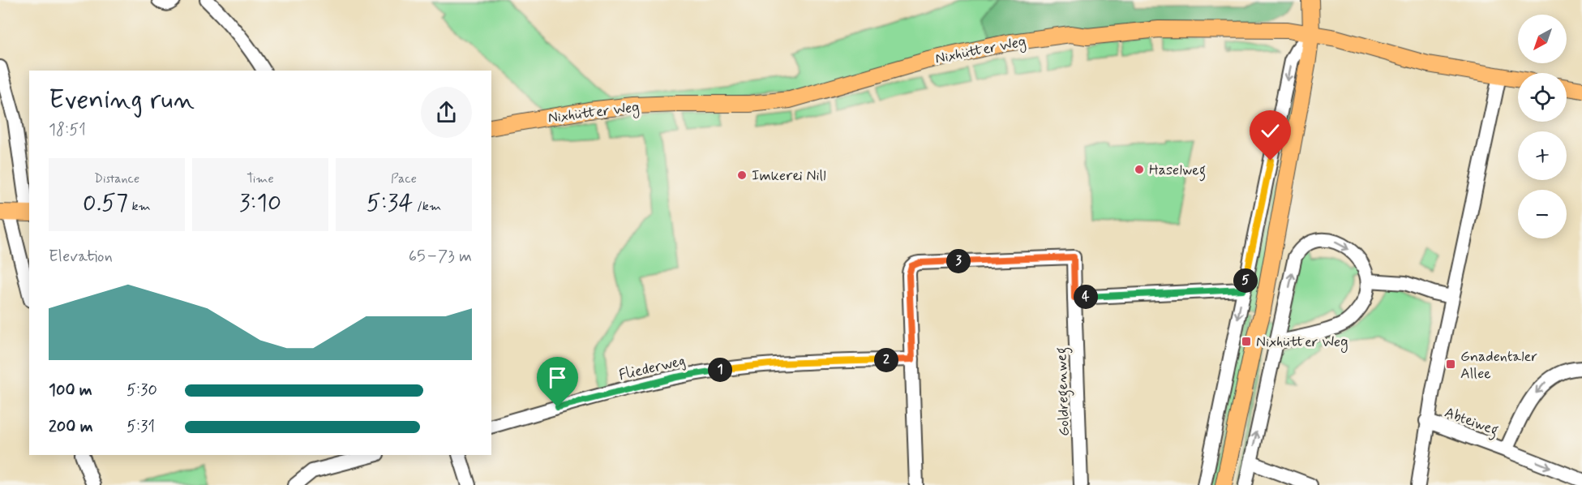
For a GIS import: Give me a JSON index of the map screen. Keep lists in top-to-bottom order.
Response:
{
  "streets": {
    "main road": ["Nixhütter Weg"],
    "street": ["Fliederweg", "Goldregenweg", "Abteiweg"]
  },
  "places": {
    "other": ["Haselweg", "Imkerei Nill"],
    "transit": ["Nixhütter Weg", "Gnadentaler Allee"]
  },
  "north": "bottom left",
  "page": {
    "map_buttons": ["+", "−"],
    "heading": ["Evening run", "18:51"],
    "stats": [
      ["Distance", "0.57 km"],
      ["Time", "3:10"],
      ["Pace", "5:34 /km"]
    ],
    "chart": ["Elevation", "65–73 m"],
    "pins": [
      "3",
      "5",
      "4",
      "2",
      "1"
    ],
    "list": [
      {
        "name": "100 m",
        "note": "5:30"
      },
      {
        "name": "200 m",
        "note": "5:31"
      }
    ]
  }
}
